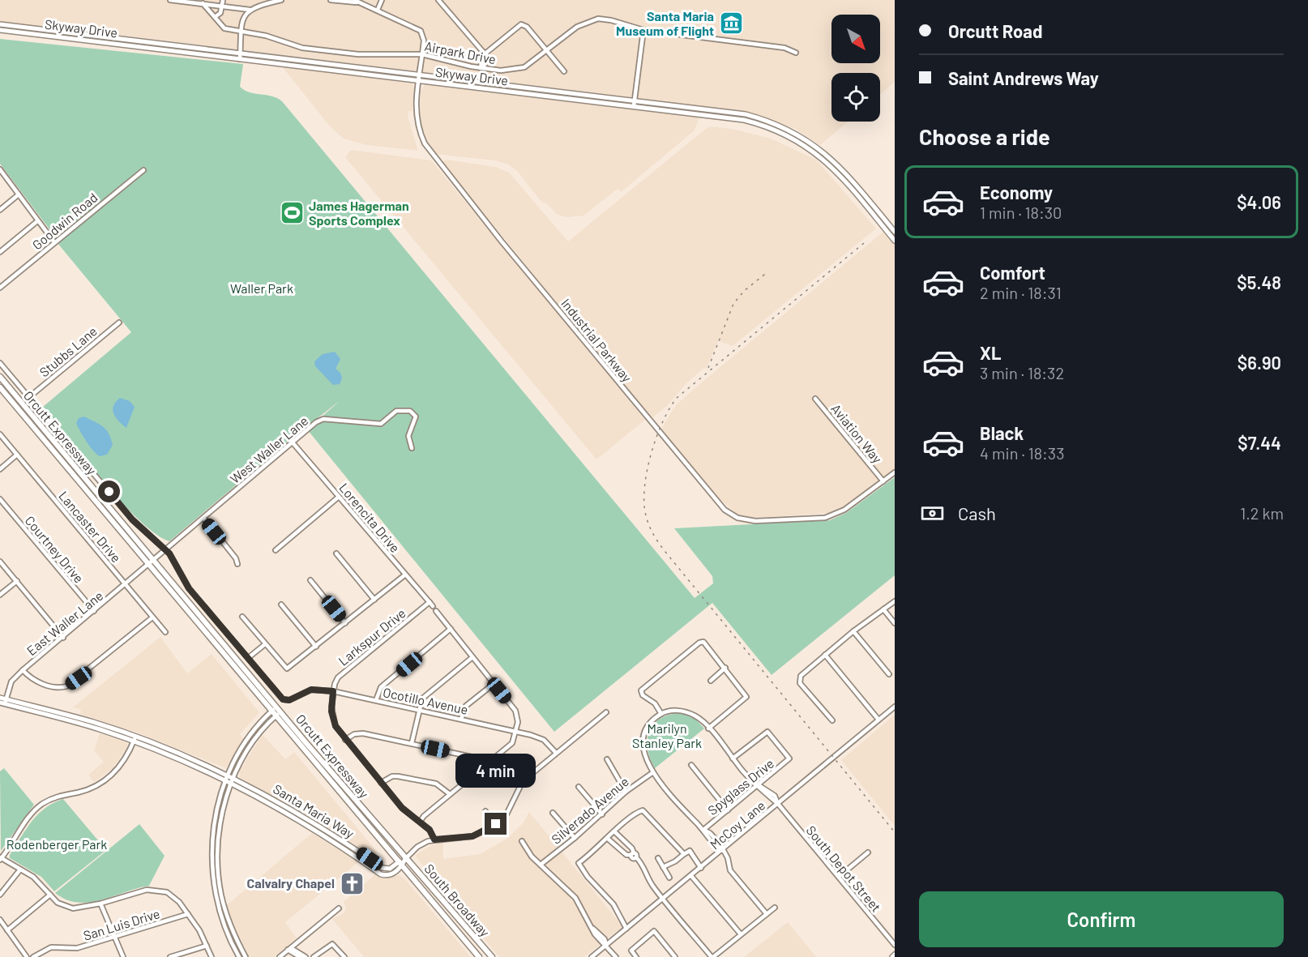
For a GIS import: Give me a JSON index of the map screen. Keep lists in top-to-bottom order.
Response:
{
  "streets": {
    "highway": ["Orcutt Expressway", "South Broadway"],
    "main road": ["Skyway Drive", "Santa Maria Way"],
    "street": [
      "Airpark Drive",
      "Goodwin Road",
      "Industrial Parkway",
      "Stubbs Lane",
      "Aviation Way",
      "West Waller Lane",
      "Lorencita Drive",
      "Lancaster Drive",
      "Courtney Drive",
      "East Waller Lane",
      "Larkspur Drive",
      "Ocotillo Avenue",
      "Spyglass Drive",
      "Silverado Avenue",
      "McCoy Lane",
      "South Depot Street",
      "San Luis Drive"
    ]
  },
  "crossings": [
    ["Skyway Drive", "Industrial Parkway"],
    ["Airpark Drive", "Industrial Parkway"],
    ["Industrial Parkway", "Aviation Way"],
    ["Orcutt Expressway", "West Waller Lane"],
    ["Orcutt Expressway", "East Waller Lane"],
    ["Orcutt Expressway", "Santa Maria Way"],
    ["Orcutt Expressway", "South Broadway"],
    ["West Waller Lane", "Lorencita Drive"],
    ["West Waller Lane", "East Waller Lane"],
    ["Lorencita Drive", "Larkspur Drive"],
    ["Lancaster Drive", "East Waller Lane"],
    ["Courtney Drive", "East Waller Lane"],
    ["East Waller Lane", "Santa Maria Way"],
    ["Larkspur Drive", "Ocotillo Avenue"],
    ["Spyglass Drive", "South Depot Street"],
    ["Santa Maria Way", "South Broadway"],
    ["McCoy Lane", "South Depot Street"]
  ],
  "parks": ["Waller Park", "Marilyn Stanley Park", "Rodenberger Park"],
  "places": {
    "museum": ["Santa Maria Museum of Flight"],
    "sports": ["James Hagerman Sports Complex"],
    "church": ["Calvalry Chapel"]
  },
  "north": "bottom right",
  "page": {
    "banner": ["Orcutt Road", "Saint Andrews Way"],
    "heading": "Choose a ride",
    "list": [
      {
        "name": "Economy",
        "note": "1 min · 18:30",
        "value": "$4.06"
      },
      {
        "name": "Comfort",
        "note": "2 min · 18:31",
        "value": "$5.48"
      },
      {
        "name": "XL",
        "note": "3 min · 18:32",
        "value": "$6.90"
      },
      {
        "name": "Black",
        "note": "4 min · 18:33",
        "value": "$7.44"
      }
    ],
    "pay": ["Cash", "1.2 km"],
    "bubble": "4 min",
    "buttons": "Confirm"
  }
}
